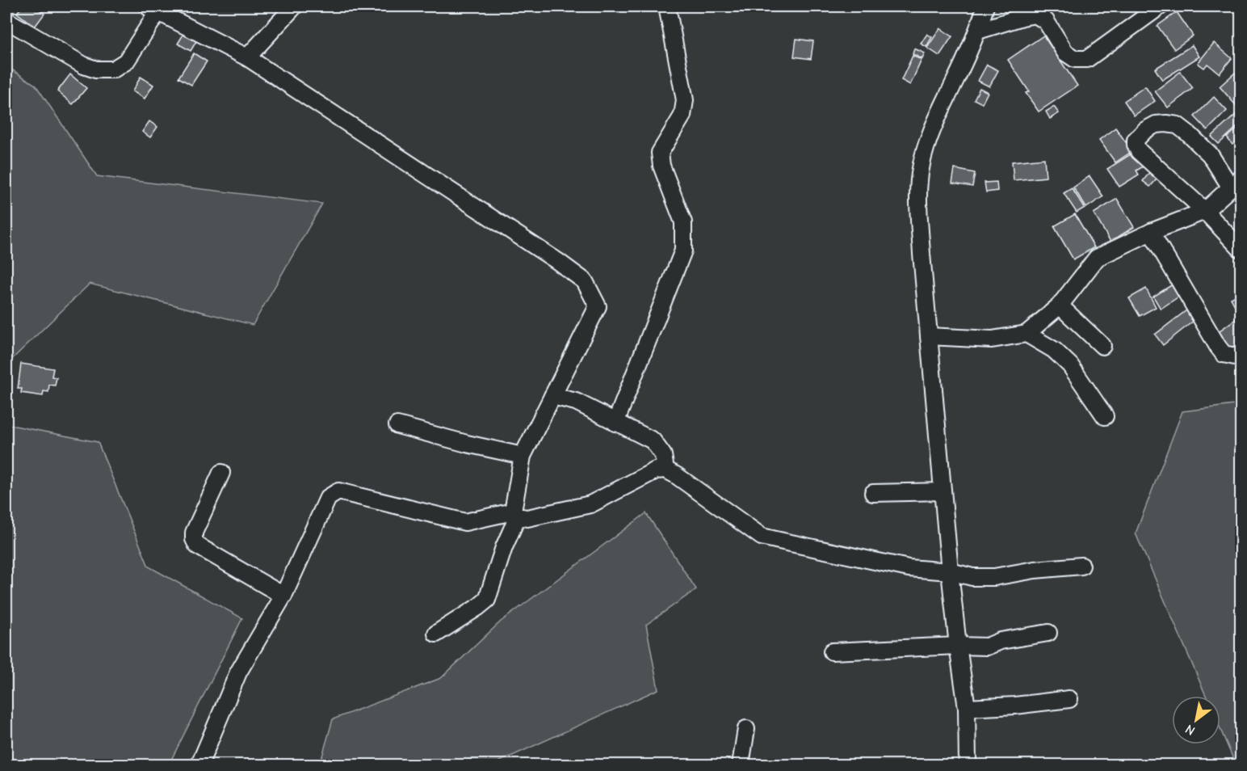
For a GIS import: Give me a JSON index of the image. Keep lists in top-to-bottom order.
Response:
{
  "north": "bottom left"
}
